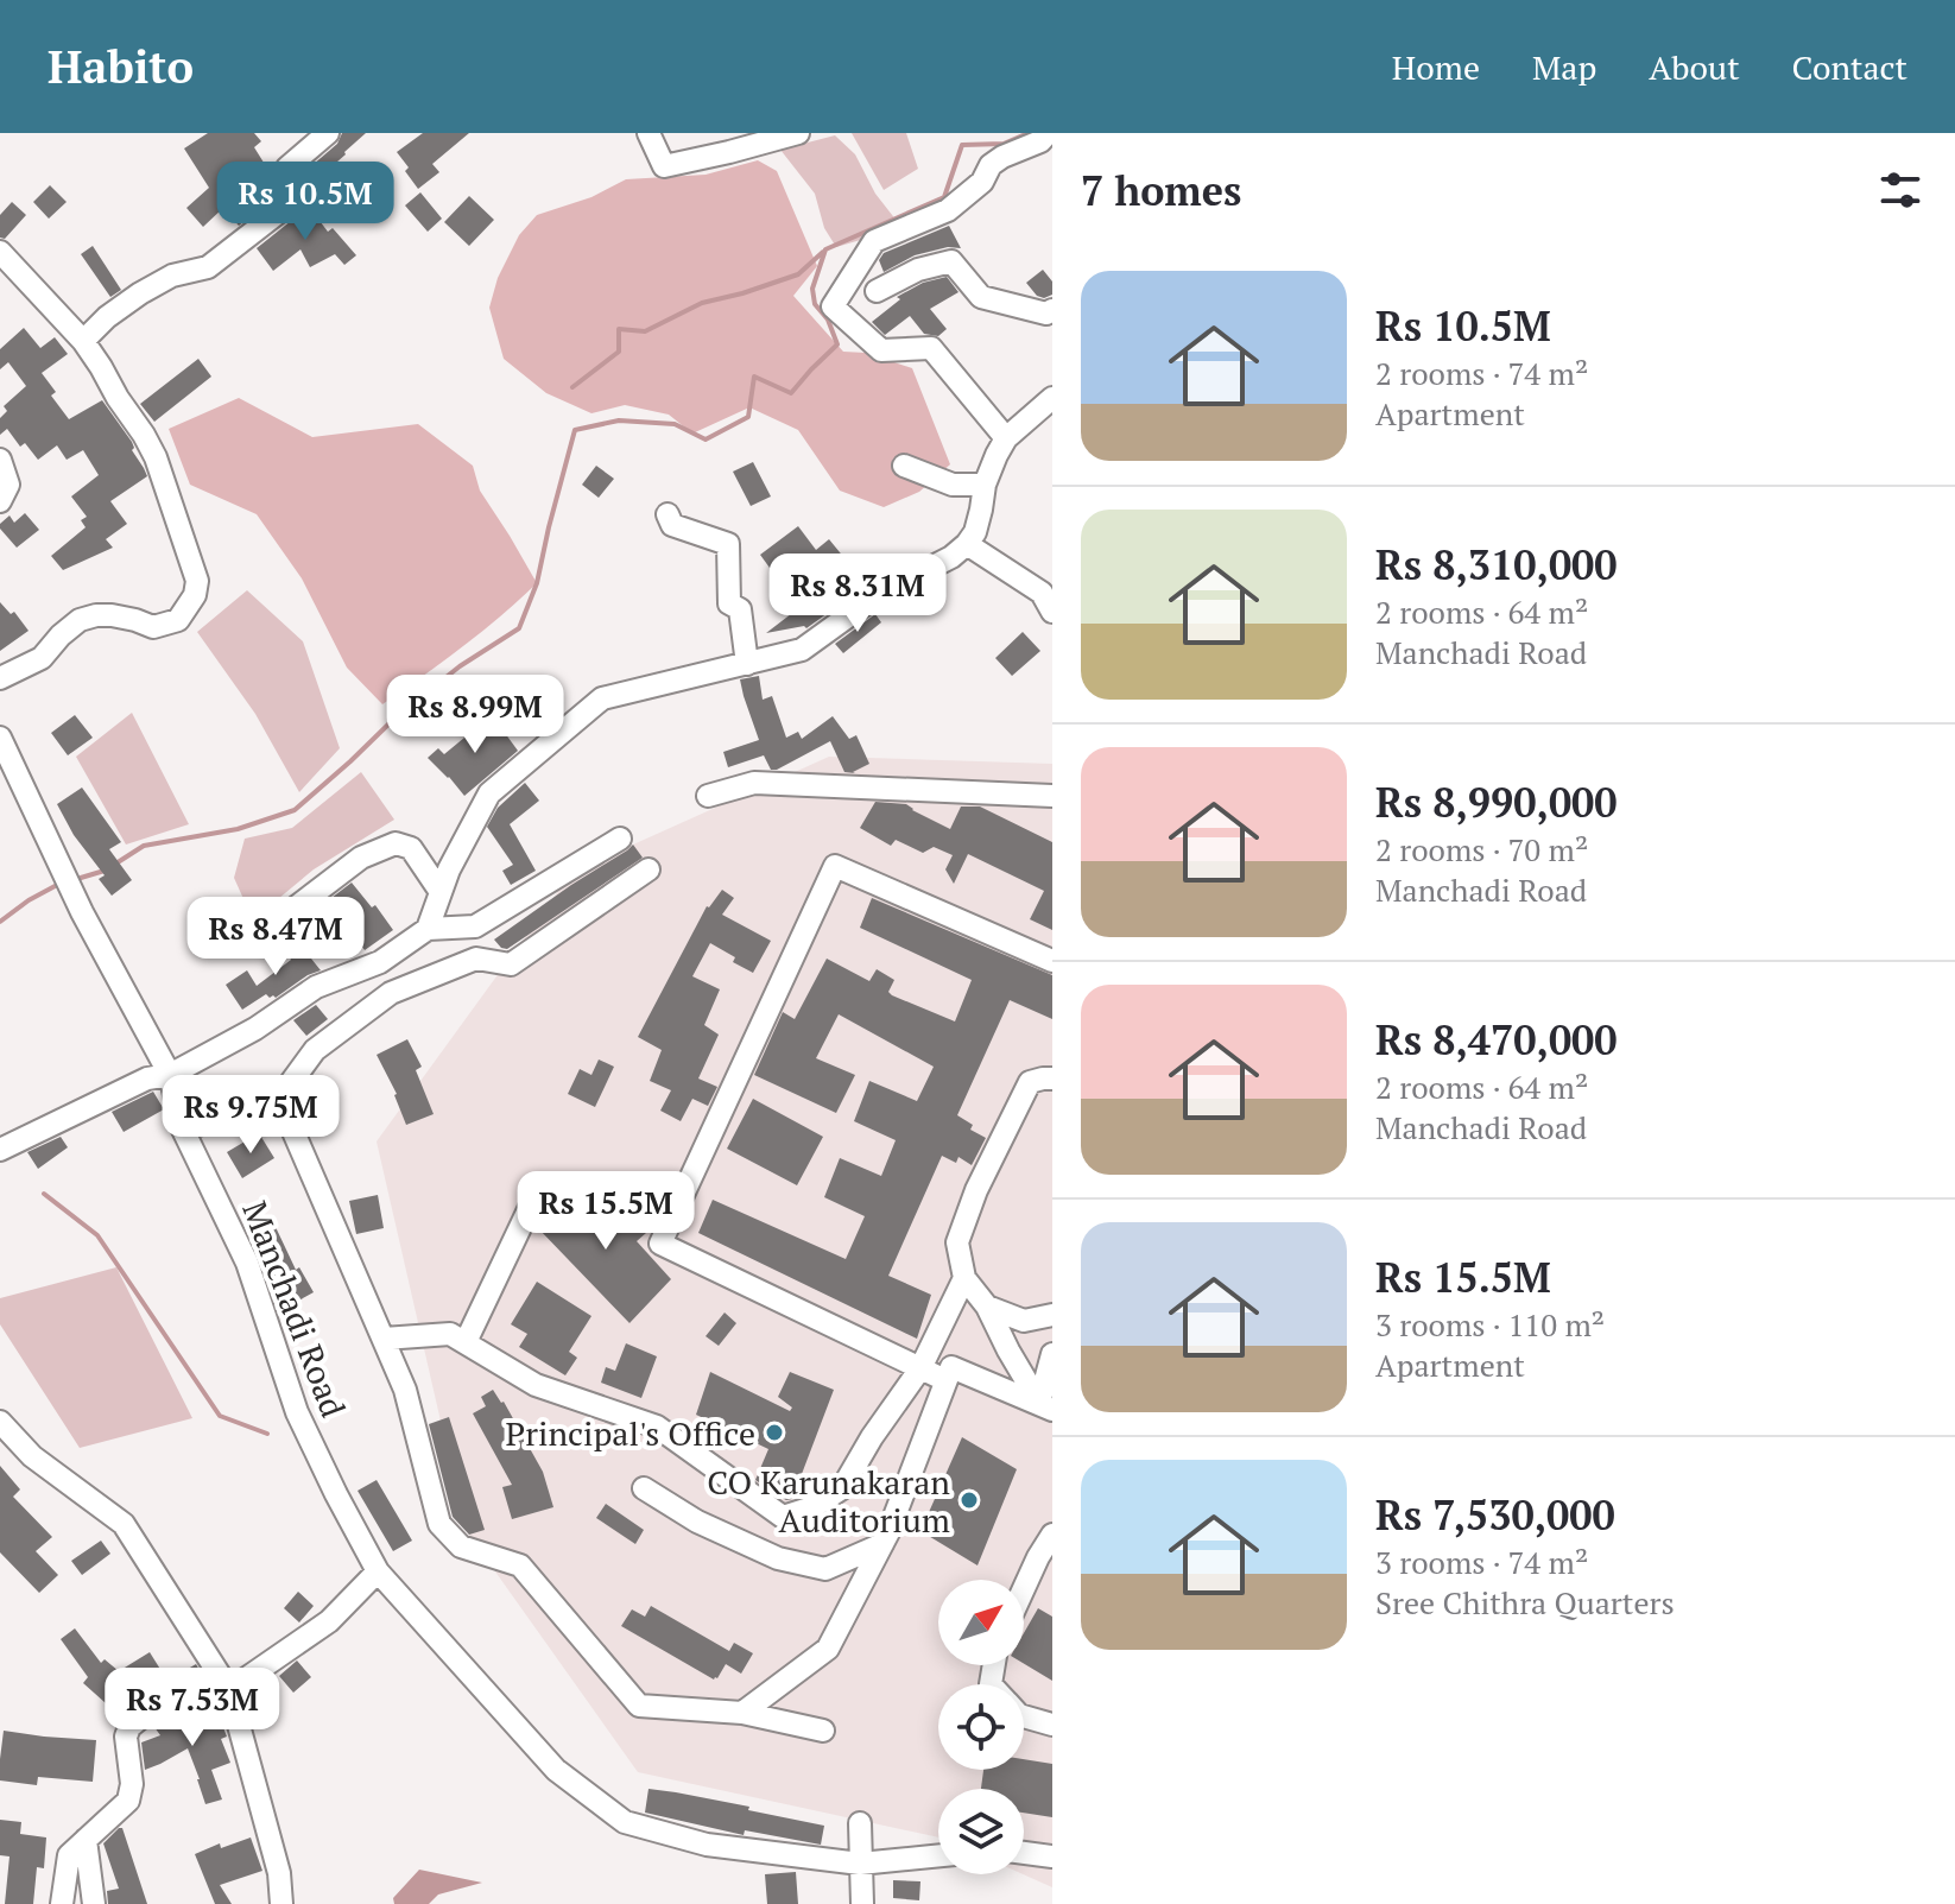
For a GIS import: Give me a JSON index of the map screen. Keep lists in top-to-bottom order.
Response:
{
  "streets": {
    "street": ["Manchadi Road"]
  },
  "places": ["Principal's Office", "CO Karunakaran Auditorium"],
  "north": "top right",
  "page": {
    "header": "Habito",
    "nav": [
      "Home",
      "Map",
      "About",
      "Contact"
    ],
    "heading": "7 homes",
    "price": [
      "Rs 10.5M",
      "Rs 8.31M",
      "Rs 8.99M",
      "Rs 8.47M",
      "Rs 9.75M",
      "Rs 15.5M",
      "Rs 7.53M"
    ],
    "list": [
      {
        "name": "Rs 10.5M",
        "note": "2 rooms · 74 m² · Apartment"
      },
      {
        "name": "Rs 8,310,000",
        "note": "2 rooms · 64 m² · Manchadi Road"
      },
      {
        "name": "Rs 8,990,000",
        "note": "2 rooms · 70 m² · Manchadi Road"
      },
      {
        "name": "Rs 8,470,000",
        "note": "2 rooms · 64 m² · Manchadi Road"
      },
      {
        "name": "Rs 15.5M",
        "note": "3 rooms · 110 m² · Apartment"
      },
      {
        "name": "Rs 7,530,000",
        "note": "3 rooms · 74 m² · Sree Chithra Quarters"
      }
    ]
  }
}
